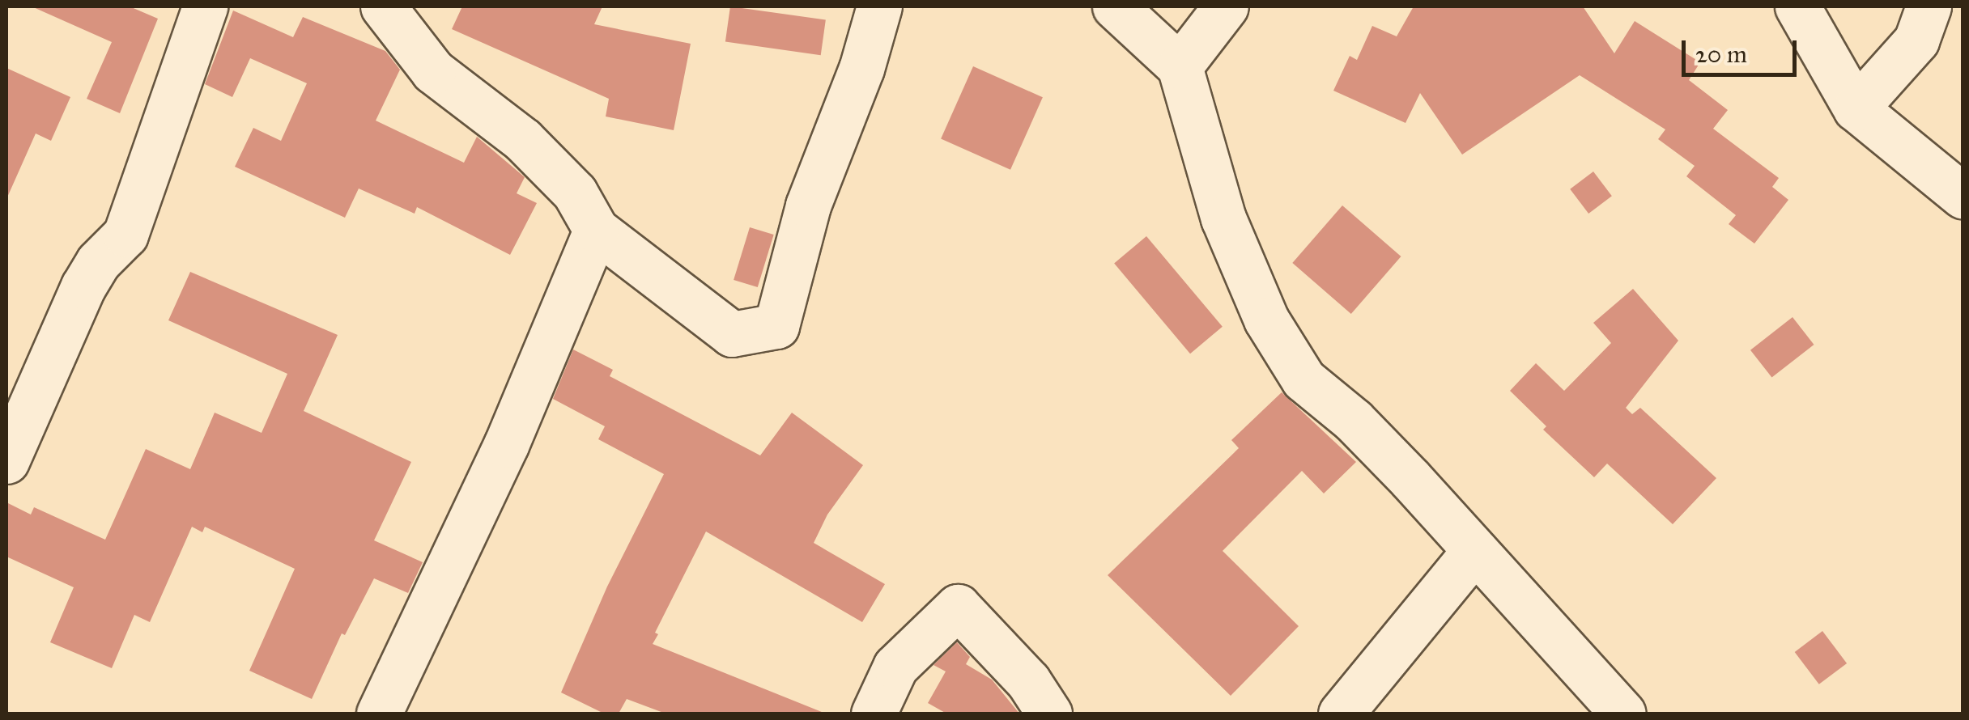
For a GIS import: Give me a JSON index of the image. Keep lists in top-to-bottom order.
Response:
{
  "scale_bar": "20 m"
}
